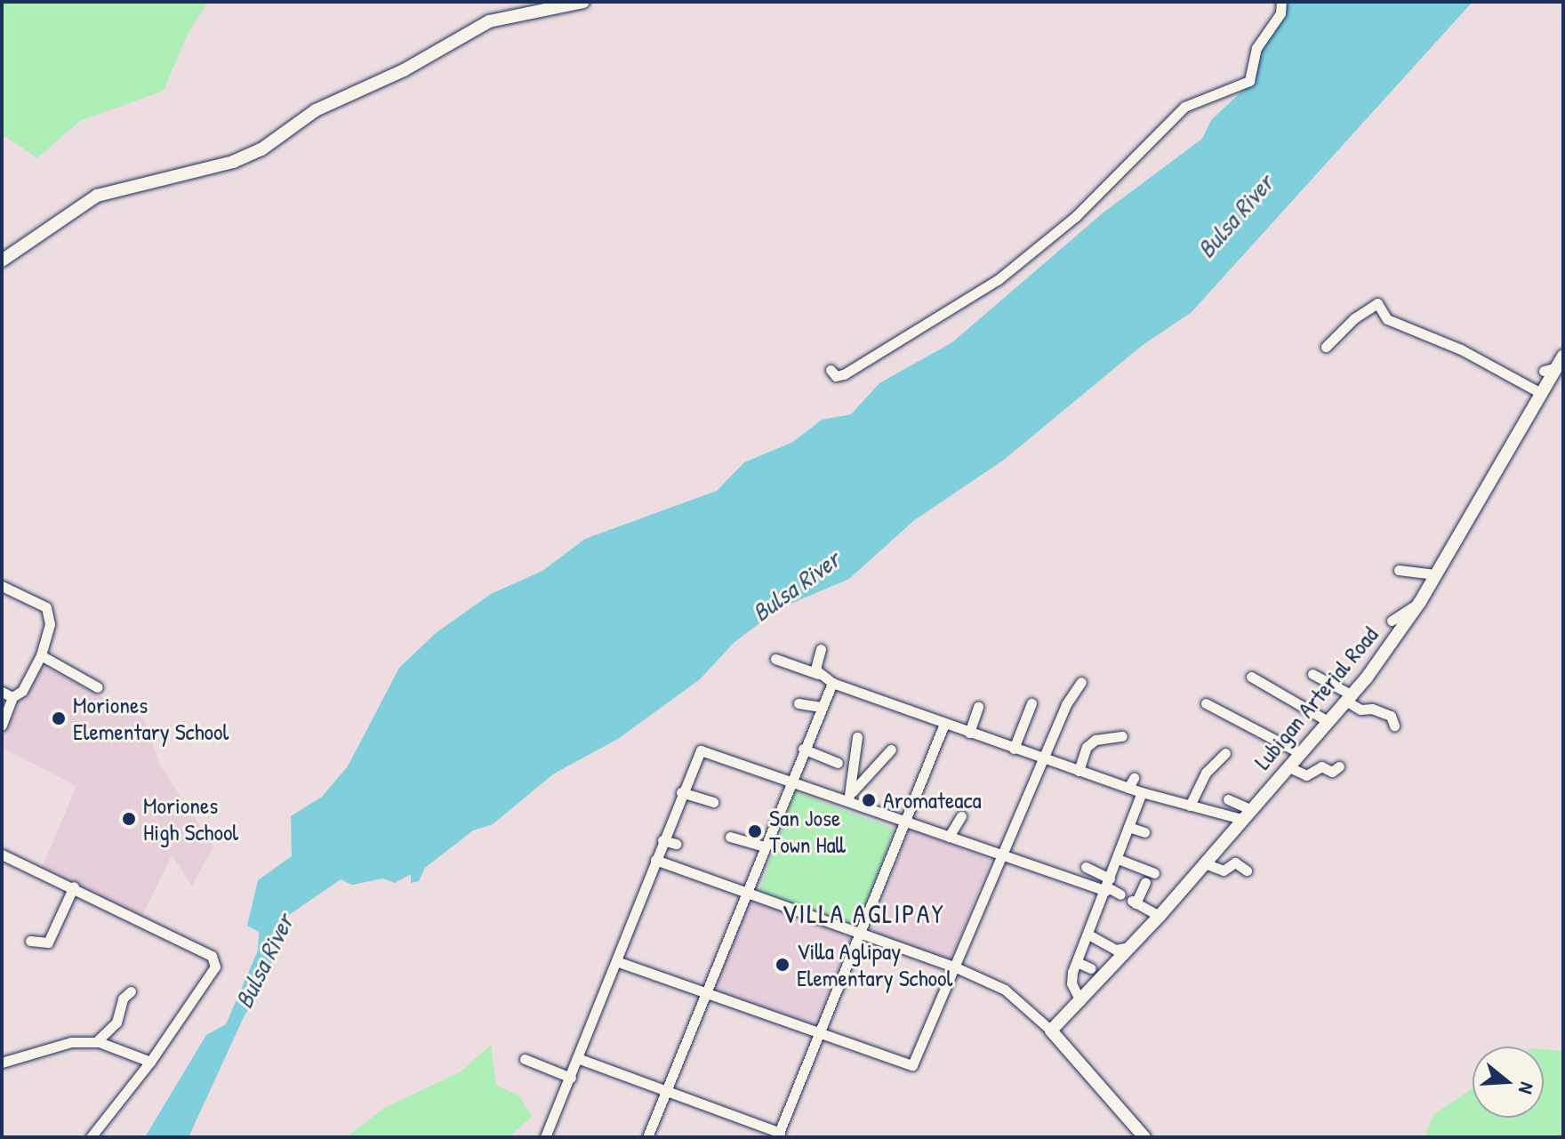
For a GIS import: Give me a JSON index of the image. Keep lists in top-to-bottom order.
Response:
{
  "streets": {
    "main road": ["Lubigan Arterial Road"]
  },
  "districts": ["VILLA AGLIPAY"],
  "water": ["Bulsa River"],
  "places": [
    "Moriones Elementary School",
    "Aromateaca",
    "Moriones High School",
    "San Jose Town Hall",
    "Villa Aglipay Elementary School"
  ],
  "north": "right"
}
